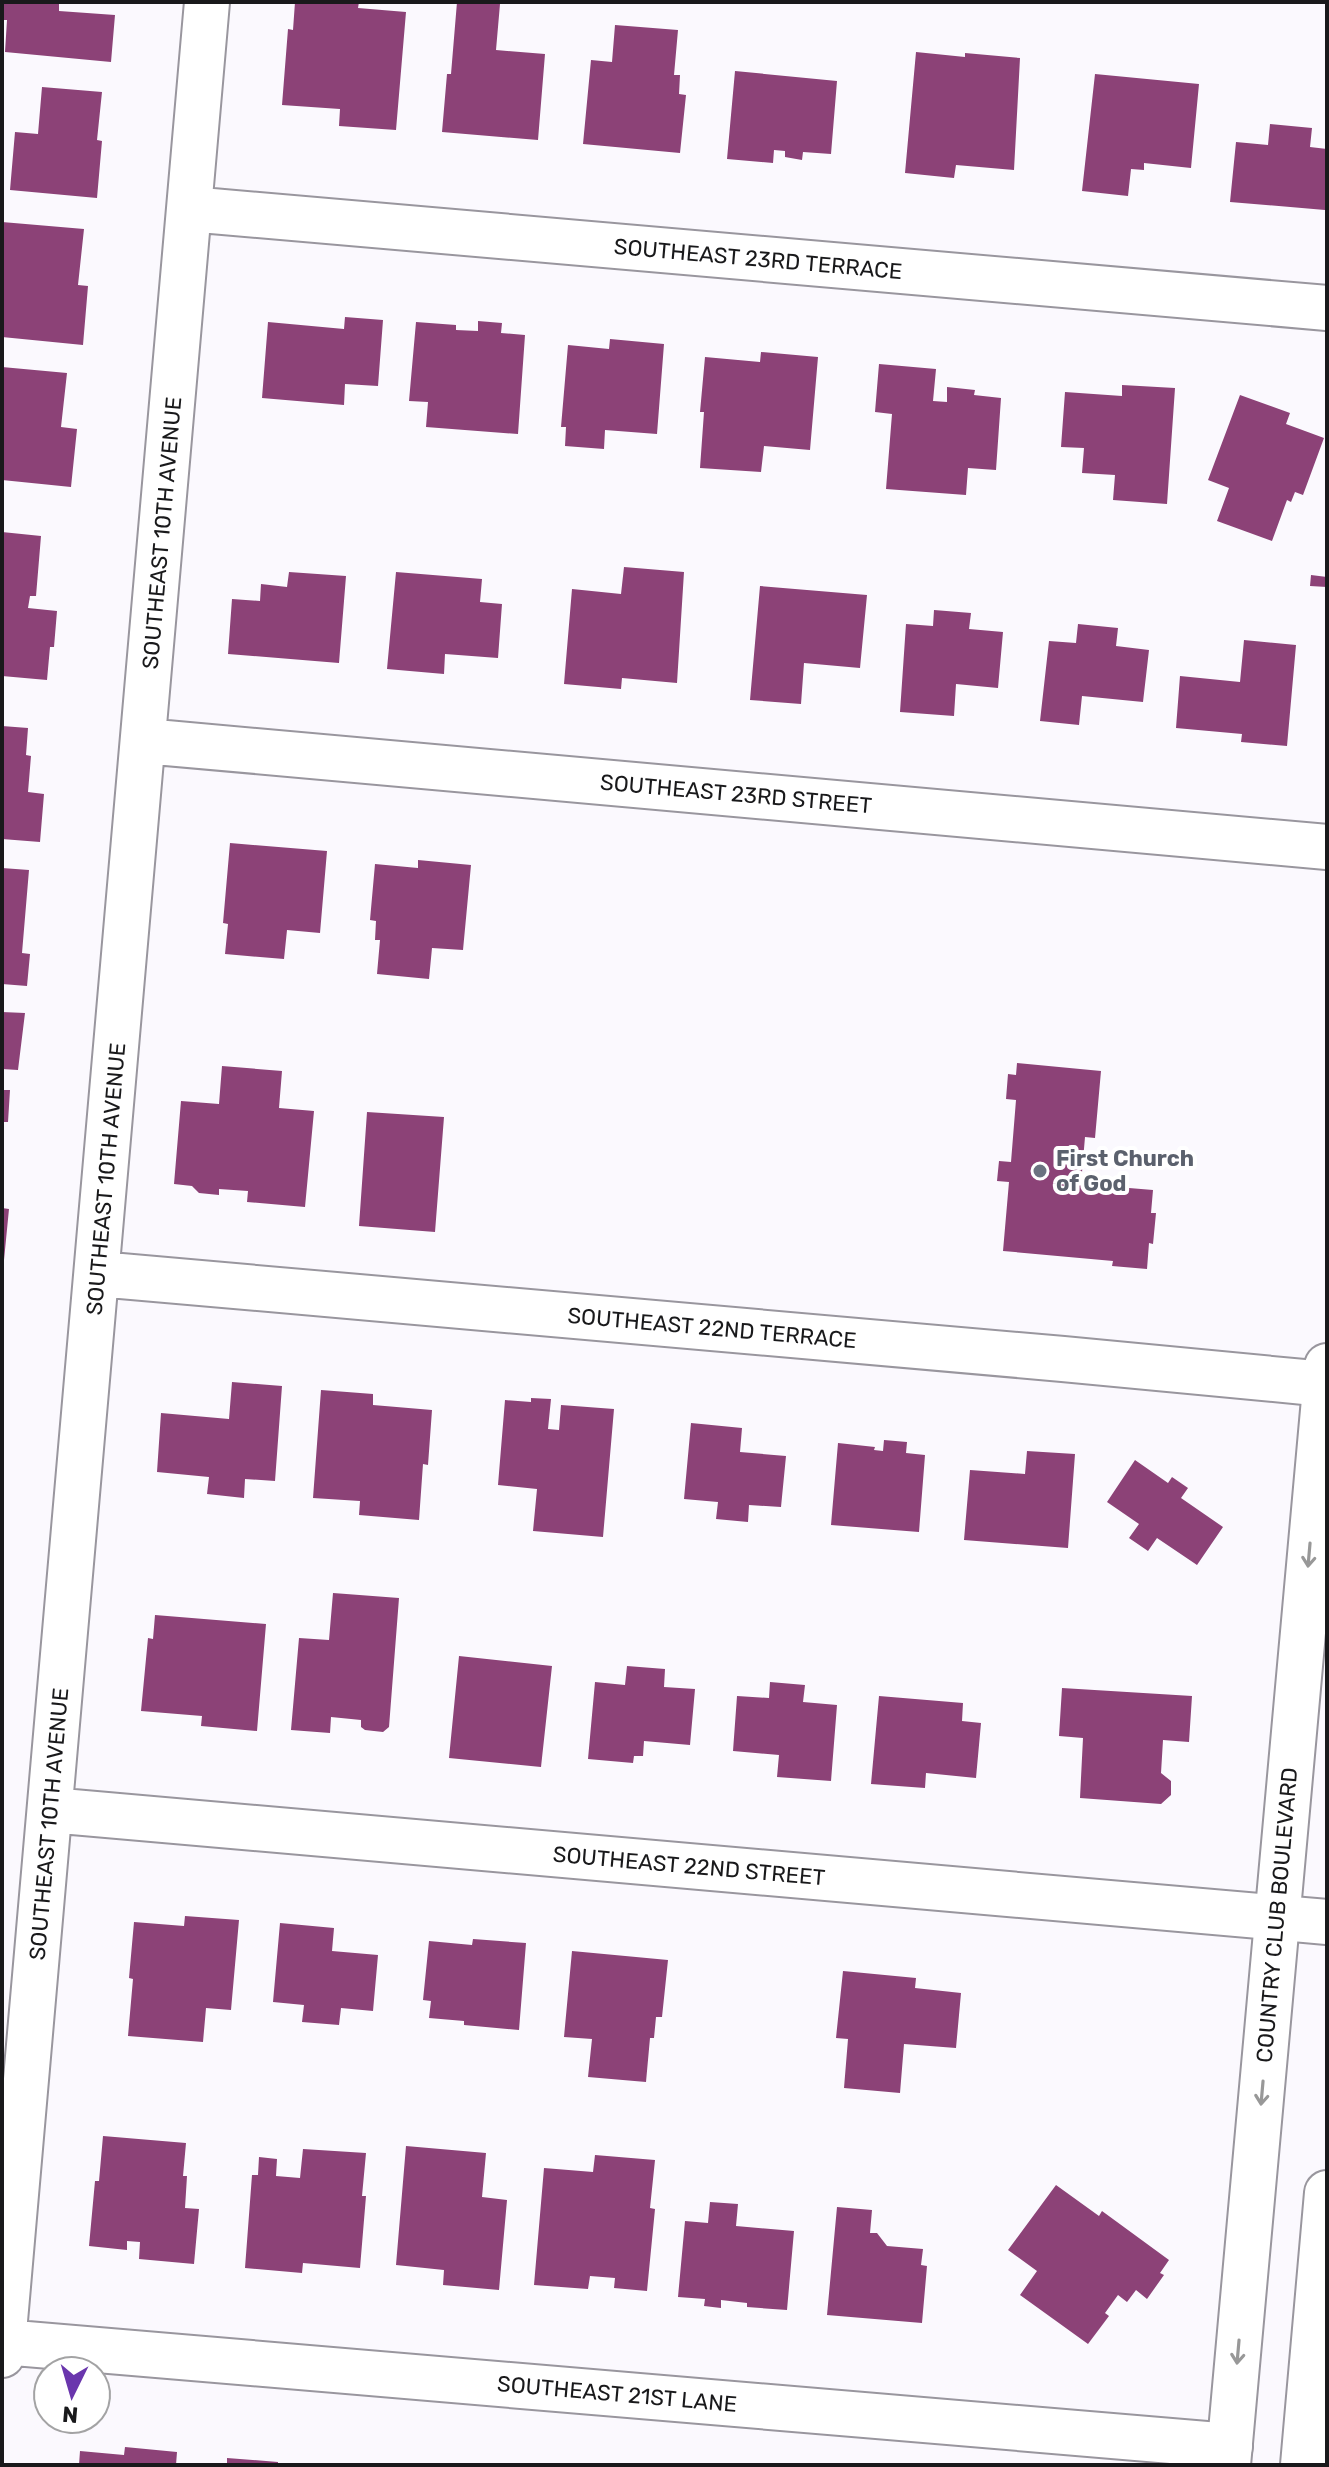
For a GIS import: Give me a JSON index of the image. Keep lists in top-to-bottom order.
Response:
{
  "streets": {
    "street": [
      "SOUTHEAST 23RD TERRACE",
      "SOUTHEAST 10TH AVENUE",
      "SOUTHEAST 23RD STREET",
      "SOUTHEAST 22ND TERRACE",
      "SOUTHEAST 22ND STREET",
      "COUNTRY CLUB BOULEVARD",
      "SOUTHEAST 21ST LANE"
    ]
  },
  "crossings": [
    ["SOUTHEAST 23RD TERRACE", "SOUTHEAST 10TH AVENUE"],
    ["SOUTHEAST 10TH AVENUE", "SOUTHEAST 23RD STREET"],
    ["SOUTHEAST 10TH AVENUE", "SOUTHEAST 22ND TERRACE"],
    ["SOUTHEAST 10TH AVENUE", "SOUTHEAST 22ND STREET"],
    ["SOUTHEAST 10TH AVENUE", "SOUTHEAST 21ST LANE"],
    ["SOUTHEAST 22ND TERRACE", "COUNTRY CLUB BOULEVARD"],
    ["SOUTHEAST 22ND STREET", "COUNTRY CLUB BOULEVARD"],
    ["COUNTRY CLUB BOULEVARD", "SOUTHEAST 21ST LANE"]
  ],
  "places": ["First Church of God"],
  "north": "bottom"
}
